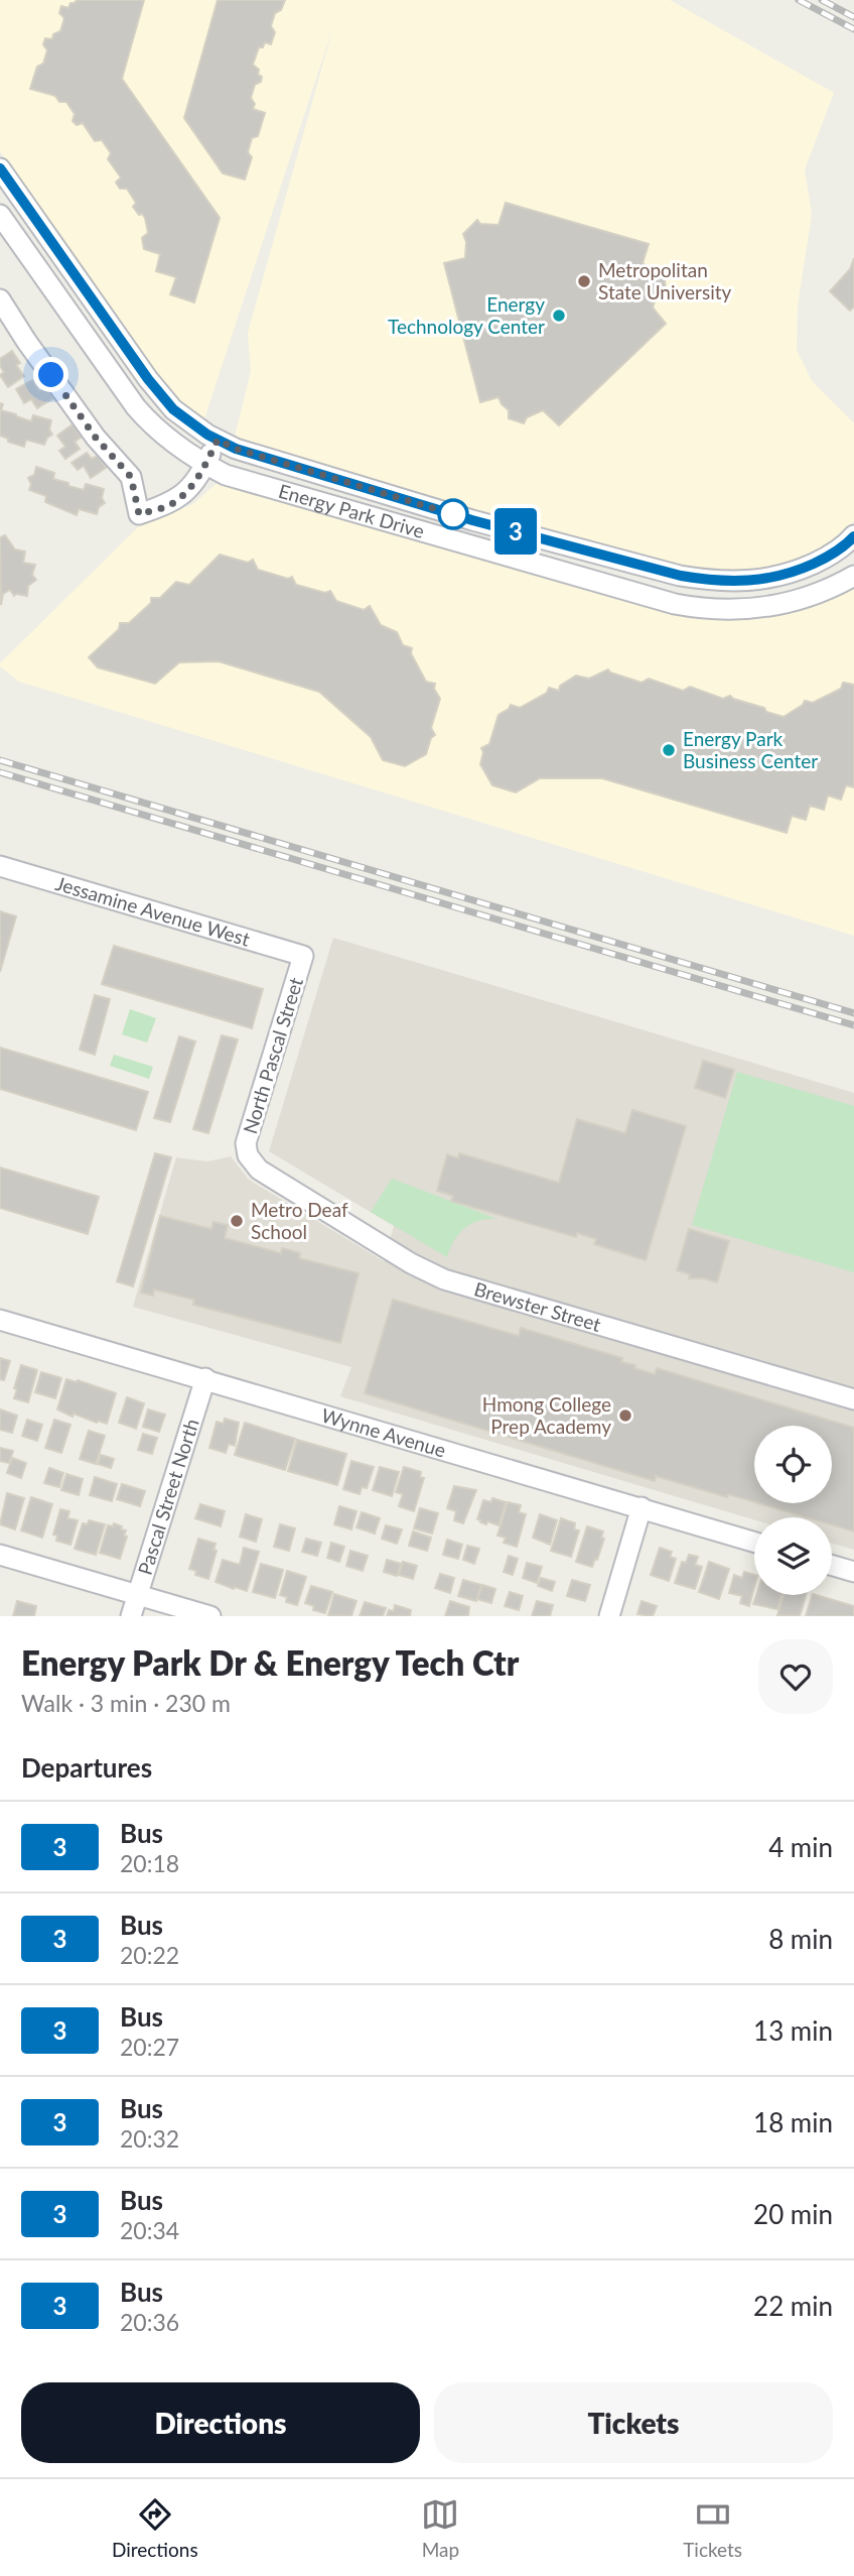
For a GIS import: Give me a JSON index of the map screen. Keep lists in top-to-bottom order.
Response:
{
  "streets": {
    "street": [
      "Energy Park Drive",
      "Jessamine Avenue West",
      "North Pascal Street",
      "Brewster Street",
      "Wynne Avenue",
      "Pascal Street North"
    ]
  },
  "crossings": [
    ["Jessamine Avenue West", "North Pascal Street"],
    ["North Pascal Street", "Brewster Street"],
    ["Wynne Avenue", "Pascal Street North"]
  ],
  "places": [
    "Metropolitan State University",
    "Energy Technology Center",
    "Energy Park Business Center",
    "Metro Deaf School",
    "Hmong College Prep Academy"
  ],
  "lines": ["bus line 3"],
  "page": {
    "on_map": "3",
    "heading": [
      ["Energy Park Dr & Energy Tech Ctr", "Walk · 3 min · 230 m"],
      "Departures"
    ],
    "list": [
      {
        "mark": "3",
        "name": "Bus",
        "note": "20:18",
        "value": "4 min"
      },
      {
        "mark": "3",
        "name": "Bus",
        "note": "20:22",
        "value": "8 min"
      },
      {
        "mark": "3",
        "name": "Bus",
        "note": "20:27",
        "value": "13 min"
      },
      {
        "mark": "3",
        "name": "Bus",
        "note": "20:32",
        "value": "18 min"
      },
      {
        "mark": "3",
        "name": "Bus",
        "note": "20:34",
        "value": "20 min"
      },
      {
        "mark": "3",
        "name": "Bus",
        "note": "20:36",
        "value": "22 min"
      }
    ],
    "buttons": ["Directions", "Tickets"],
    "tabs": ["Directions", "Map", "Tickets"]
  }
}
